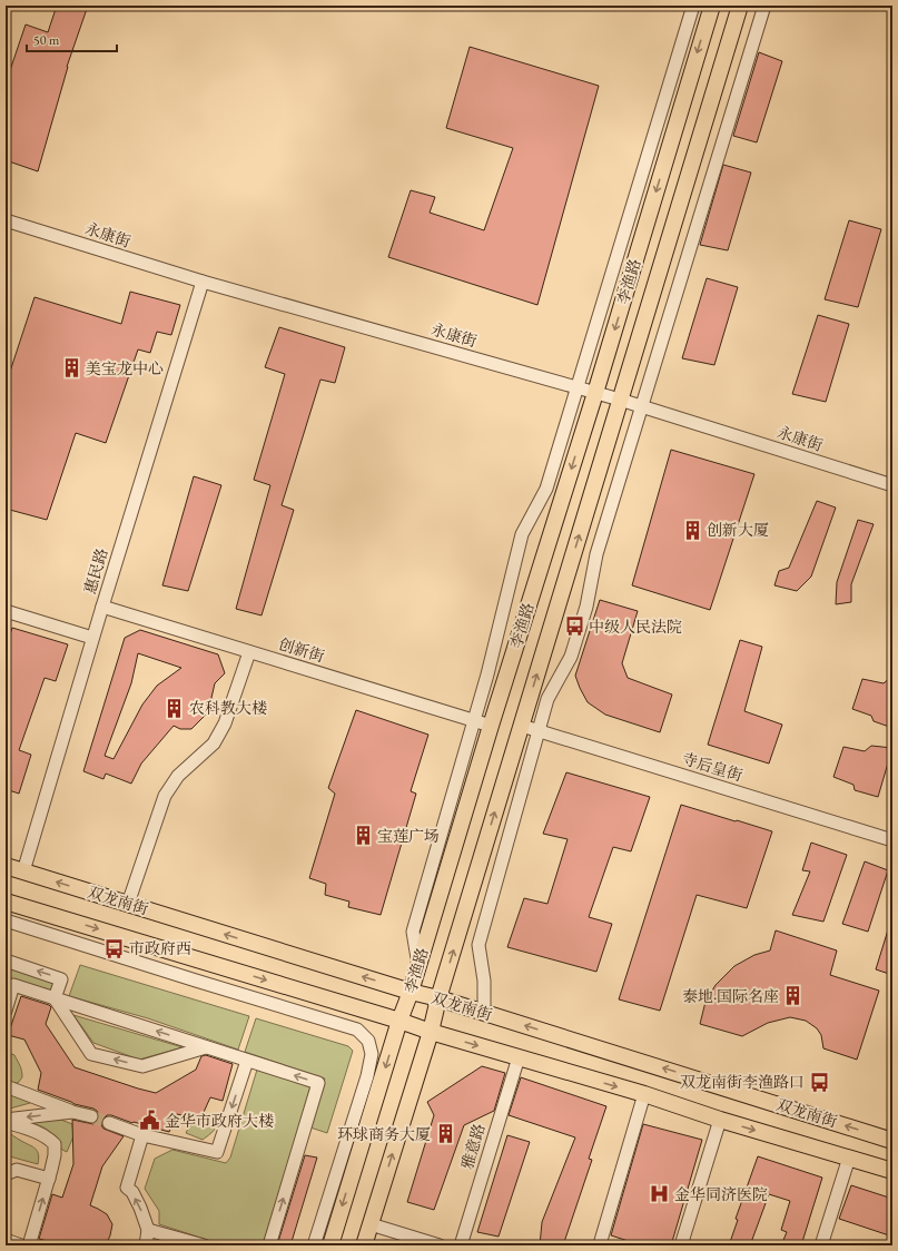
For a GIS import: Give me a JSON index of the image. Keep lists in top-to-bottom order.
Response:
{
  "streets": {
    "main road": ["李渔路", "双龙南街"],
    "street": [
      "永康街",
      "惠民路",
      "创新街",
      "寺后皇街",
      "雅意路"
    ]
  },
  "crossings": [
    ["永康街", "李渔路"],
    ["永康街", "惠民路"],
    ["李渔路", "创新街"],
    ["李渔路", "寺后皇街"],
    ["李渔路", "双龙南街"],
    ["惠民路", "创新街"],
    ["惠民路", "双龙南街"],
    ["双龙南街", "雅意路"]
  ],
  "places": {
    "building": [
      "美宝龙中心",
      "创新大厦",
      "农科教大楼",
      "宝莲广场",
      "泰地·国际名座",
      "环球商务大厦"
    ],
    "bus stop": ["中级人民法院", "市政府西", "双龙南街李渔路口"],
    "public building": ["金华市政府大楼"],
    "hospital": ["金华同济医院"]
  },
  "scale_bar": "50 m"
}
